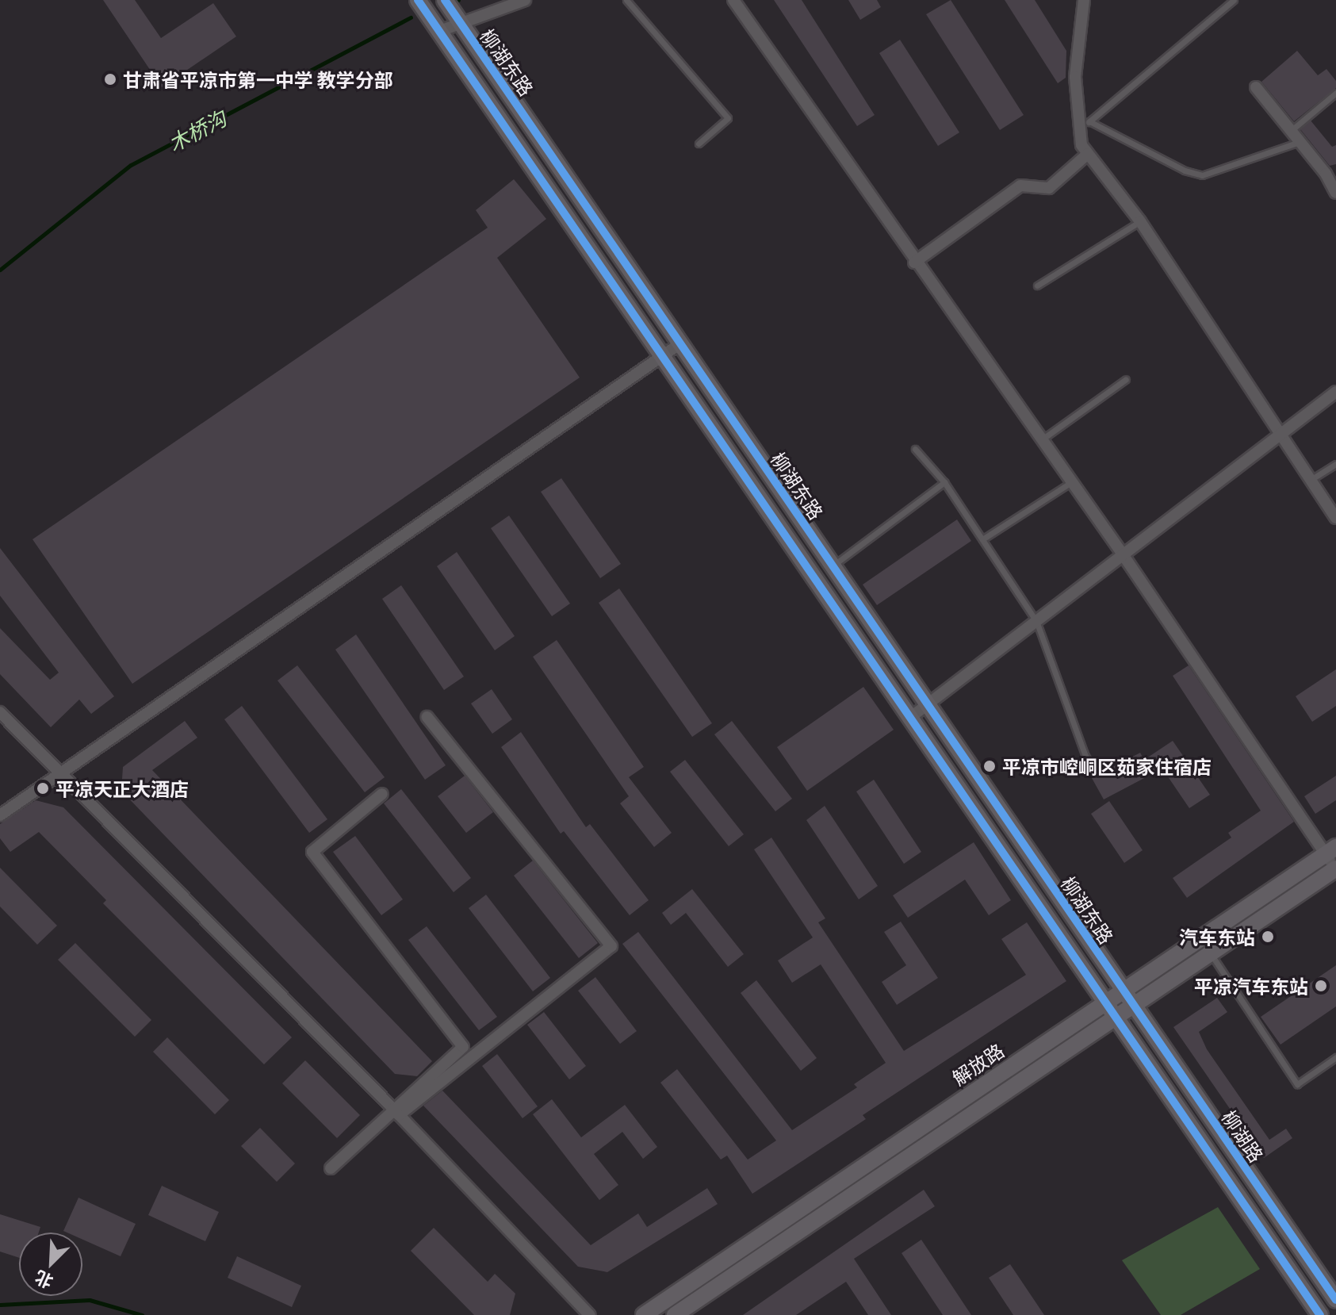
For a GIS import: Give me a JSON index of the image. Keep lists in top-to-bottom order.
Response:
{
  "streets": {
    "main road": ["柳湖东路", "解放路", "柳湖路"]
  },
  "crossings": [
    ["柳湖东路", "解放路"],
    ["柳湖东路", "柳湖路"],
    ["解放路", "柳湖路"]
  ],
  "water": ["木桥沟"],
  "places": [
    "甘肃省平凉市第一中学 教学分部",
    "平凉市崆峒区茹家住宿店",
    "平凉天正大酒店",
    "汽车东站",
    "平凉汽车东站"
  ],
  "north": "bottom left"
}
